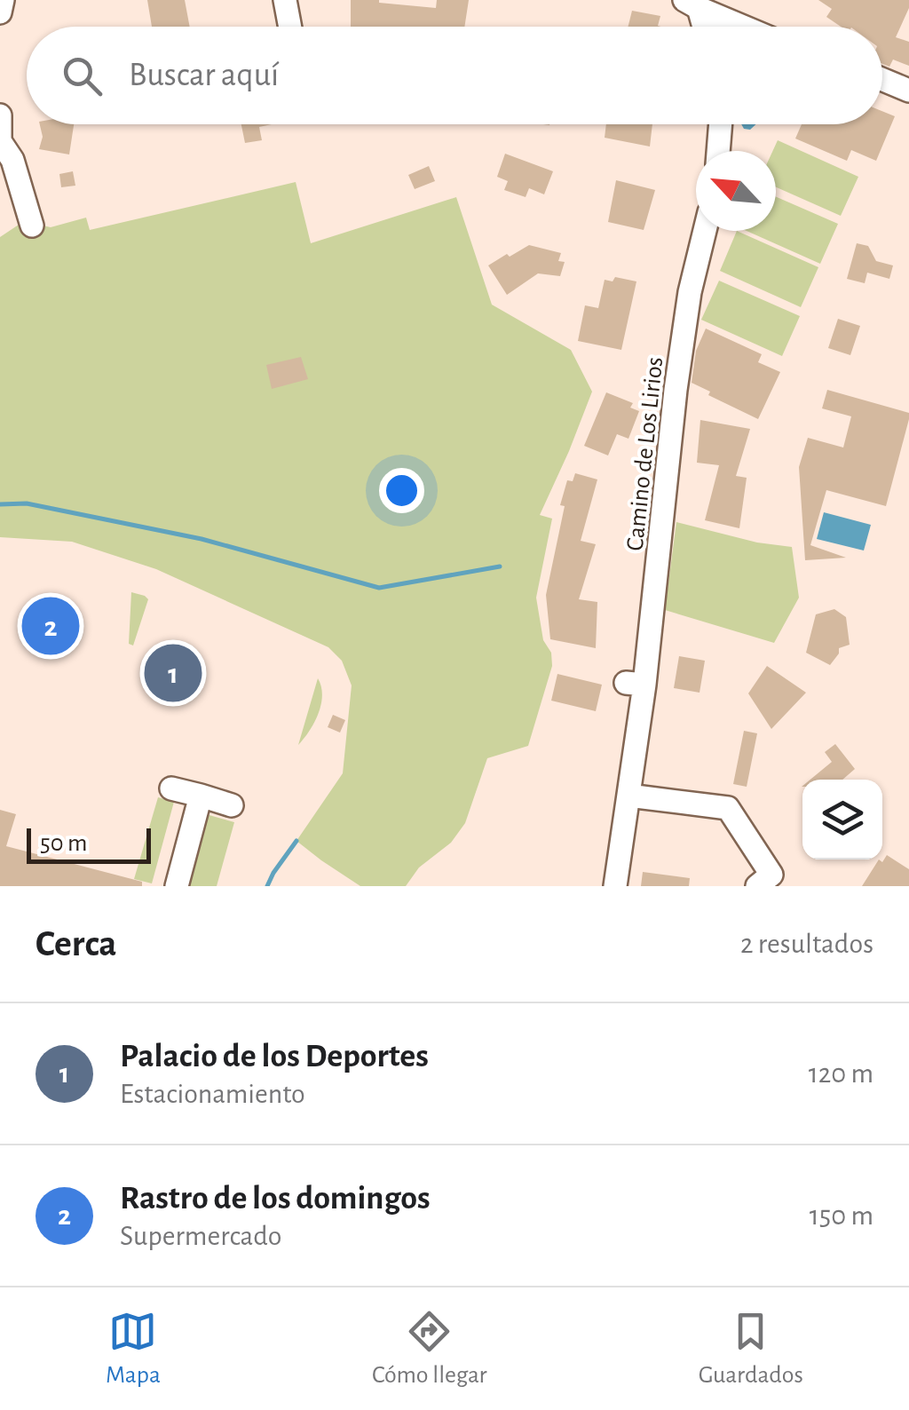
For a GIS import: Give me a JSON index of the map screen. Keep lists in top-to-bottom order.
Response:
{
  "streets": {
    "street": ["Camino de Los Lirios"]
  },
  "scale_bar": "50 m",
  "north": "top left",
  "page": {
    "search": "Buscar aquí",
    "pins": ["2", "1"],
    "scale": "50 m",
    "heading": ["Cerca", "2 resultados"],
    "list": [
      {
        "mark": "1",
        "name": "Palacio de los Deportes",
        "note": "Estacionamiento",
        "value": "120 m"
      },
      {
        "mark": "2",
        "name": "Rastro de los domingos",
        "note": "Supermercado",
        "value": "150 m"
      }
    ],
    "nav": ["Mapa", "Cómo llegar", "Guardados"]
  }
}
